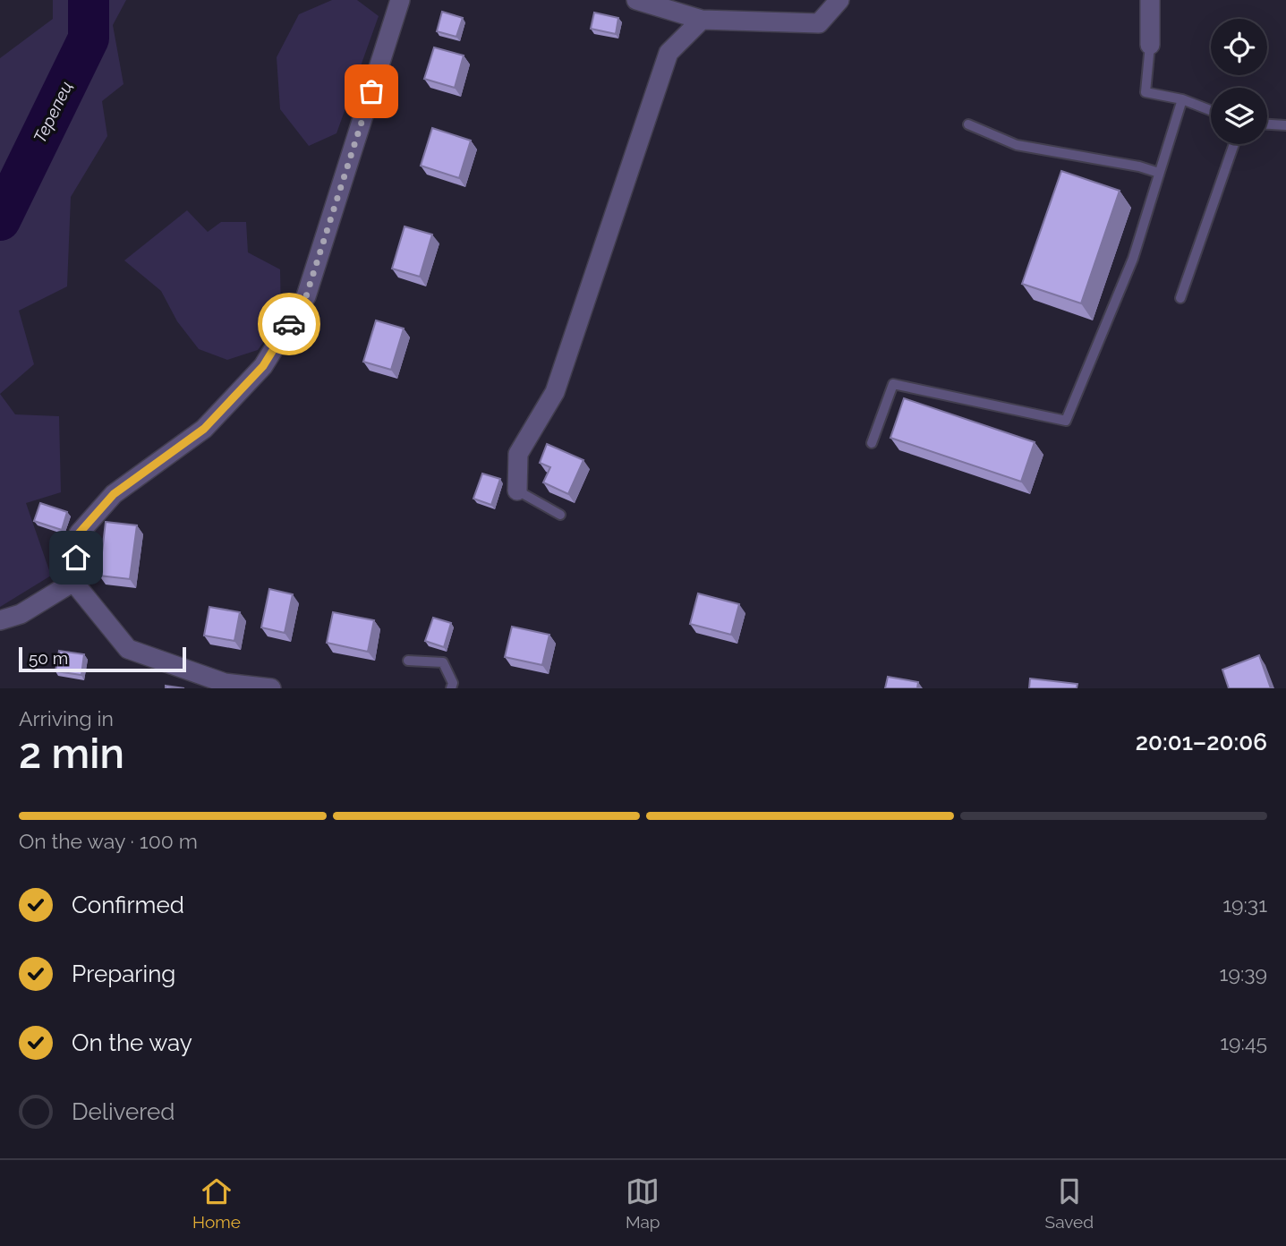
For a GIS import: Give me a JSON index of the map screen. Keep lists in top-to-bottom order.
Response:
{
  "water": ["Терепец"],
  "scale_bar": "50 m",
  "page": {
    "scale": "50 m",
    "heading": ["2 min", "Arriving in", "20:01–20:06"],
    "bar": "On the way · 100 m",
    "list": [
      ["Confirmed", "19:31"],
      ["Preparing", "19:39"],
      ["On the way", "19:45"],
      "Delivered"
    ],
    "tabs": ["Home", "Map", "Saved"]
  }
}
